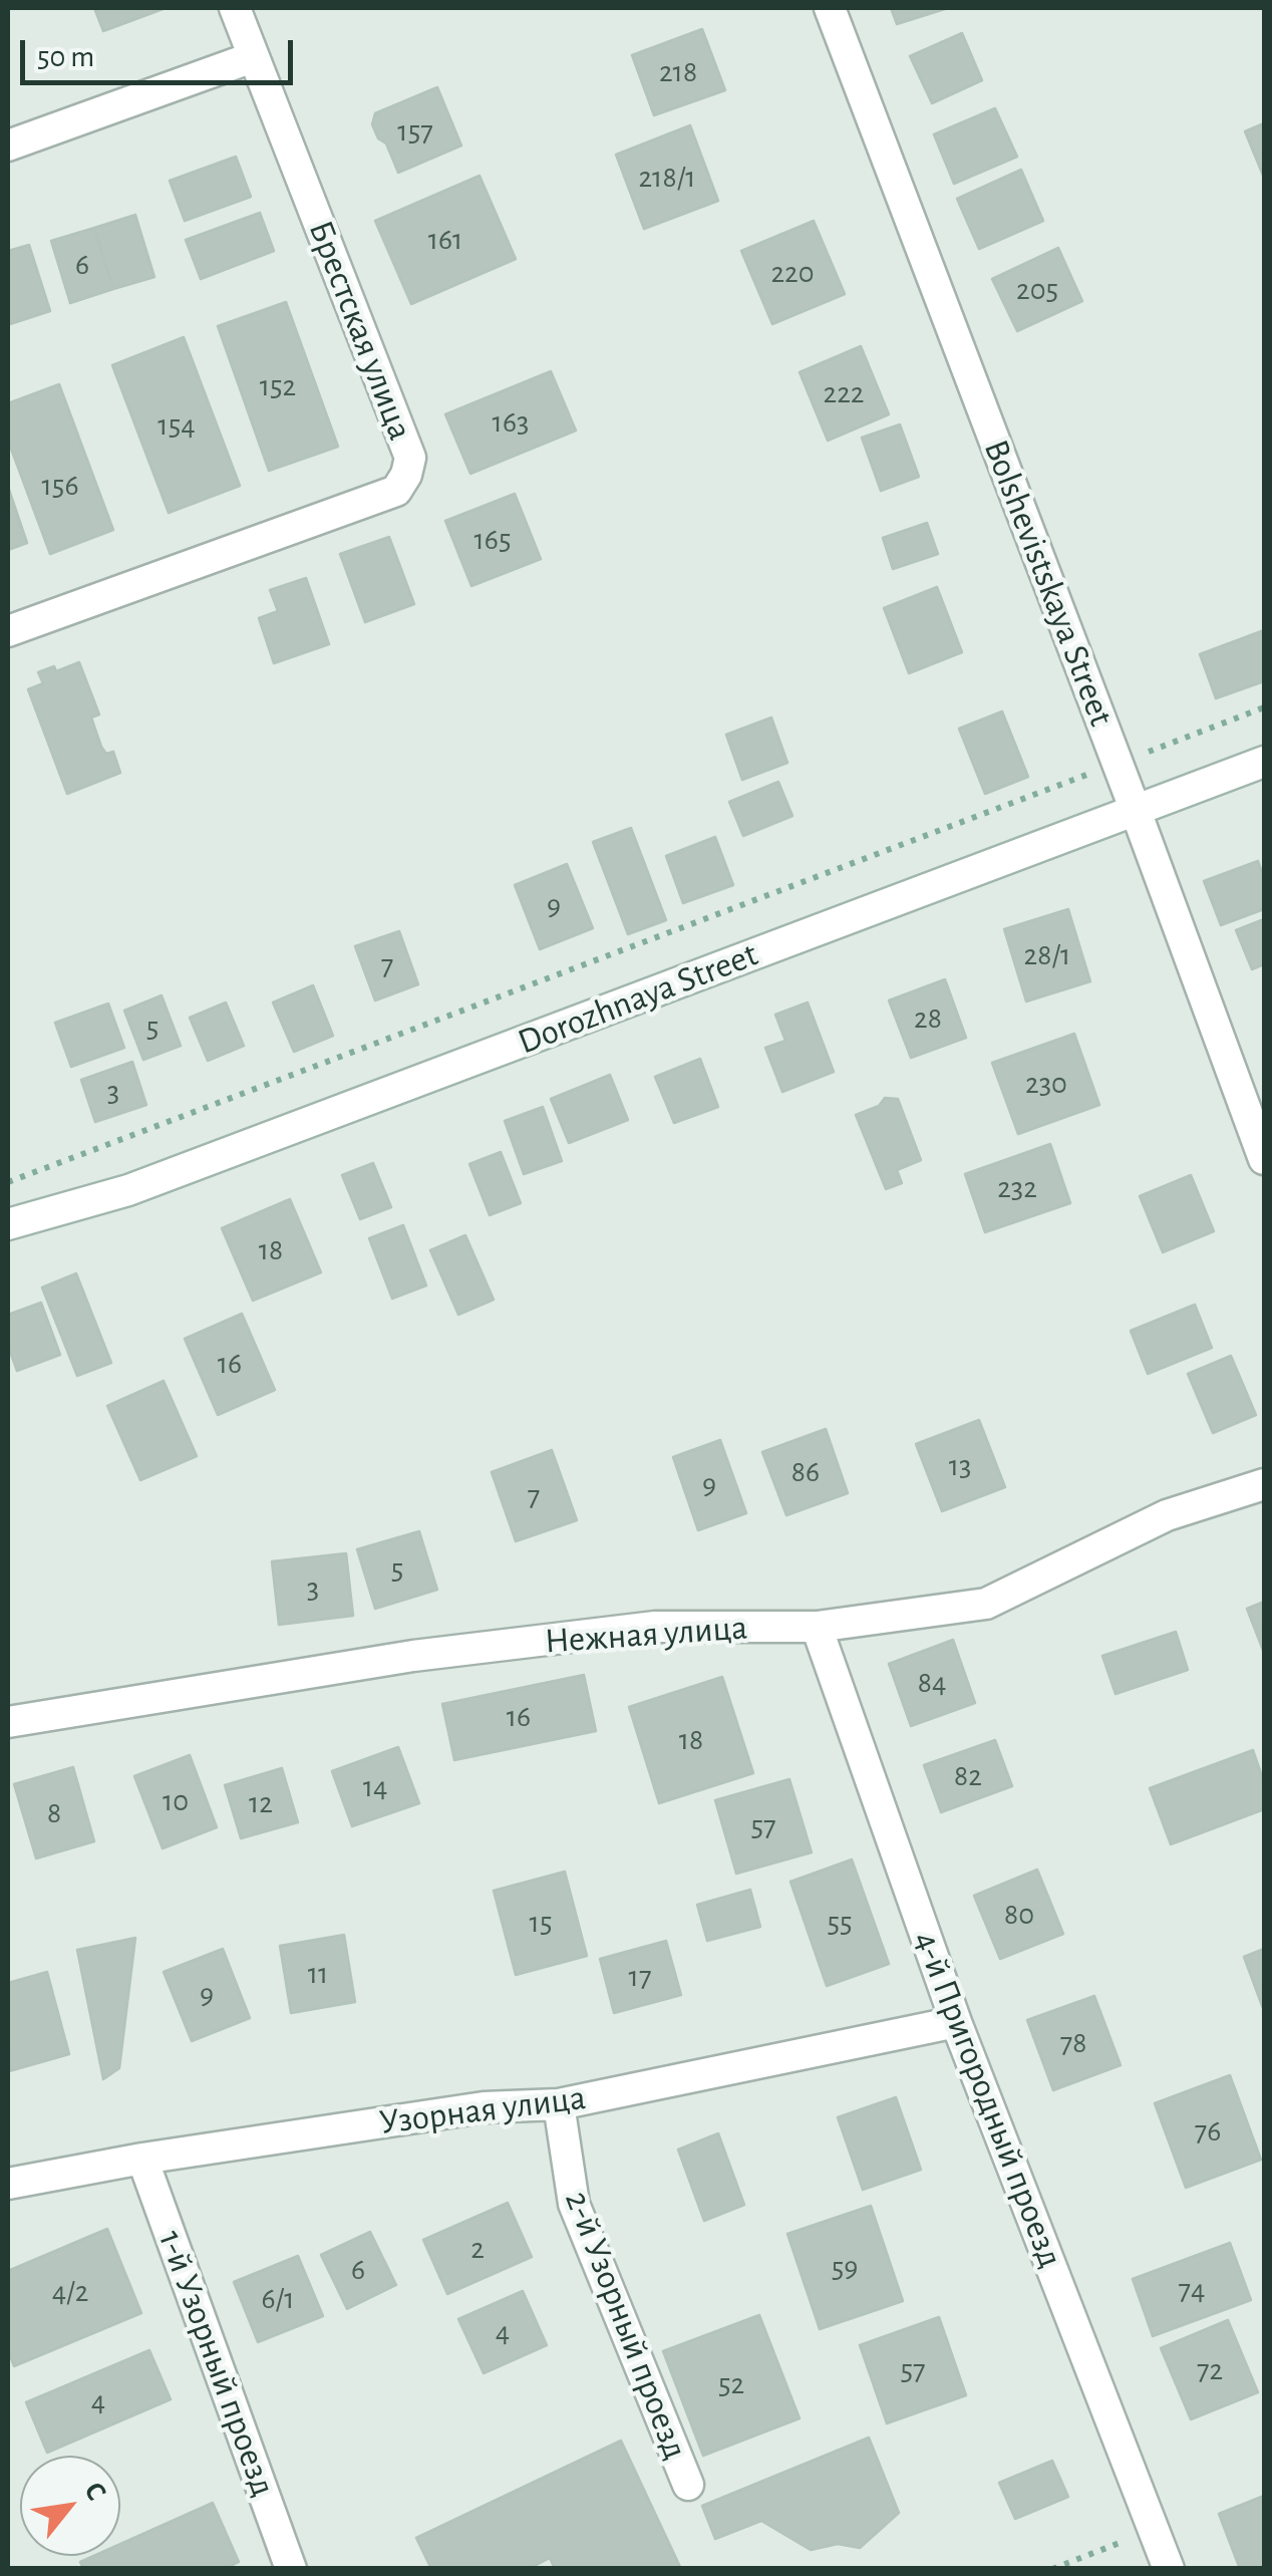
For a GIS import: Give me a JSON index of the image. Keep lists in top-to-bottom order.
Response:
{
  "streets": {
    "street": [
      "Брестская улица",
      "Bolshevistskaya Street",
      "Dorozhnaya Street",
      "Нежная улица",
      "4-й Пригородный проезд",
      "Узорная улица",
      "2-й Узорный проезд",
      "1-й Узорный проезд"
    ]
  },
  "crossings": [
    ["Bolshevistskaya Street", "Dorozhnaya Street"],
    ["Нежная улица", "4-й Пригородный проезд"],
    ["4-й Пригородный проезд", "Узорная улица"],
    ["Узорная улица", "2-й Узорный проезд"],
    ["Узорная улица", "1-й Узорный проезд"]
  ],
  "house_numbers": [
    "218",
    "157",
    "218/1",
    "161",
    "6",
    "220",
    "205",
    "152",
    "222",
    "163",
    "154",
    "156",
    "165",
    "9",
    "28/1",
    "7",
    "28",
    "5",
    "230",
    "3",
    "232",
    "18",
    "16",
    "13",
    "86",
    "9",
    "7",
    "5",
    "3",
    "84",
    "16",
    "18",
    "82",
    "14",
    "10",
    "12",
    "8",
    "57",
    "80",
    "15",
    "55",
    "11",
    "17",
    "9",
    "78",
    "76",
    "2",
    "59",
    "6",
    "74",
    "4/2",
    "6/1",
    "4",
    "57",
    "72",
    "52",
    "4"
  ],
  "scale_bar": "50 m",
  "north": "top right"
}
